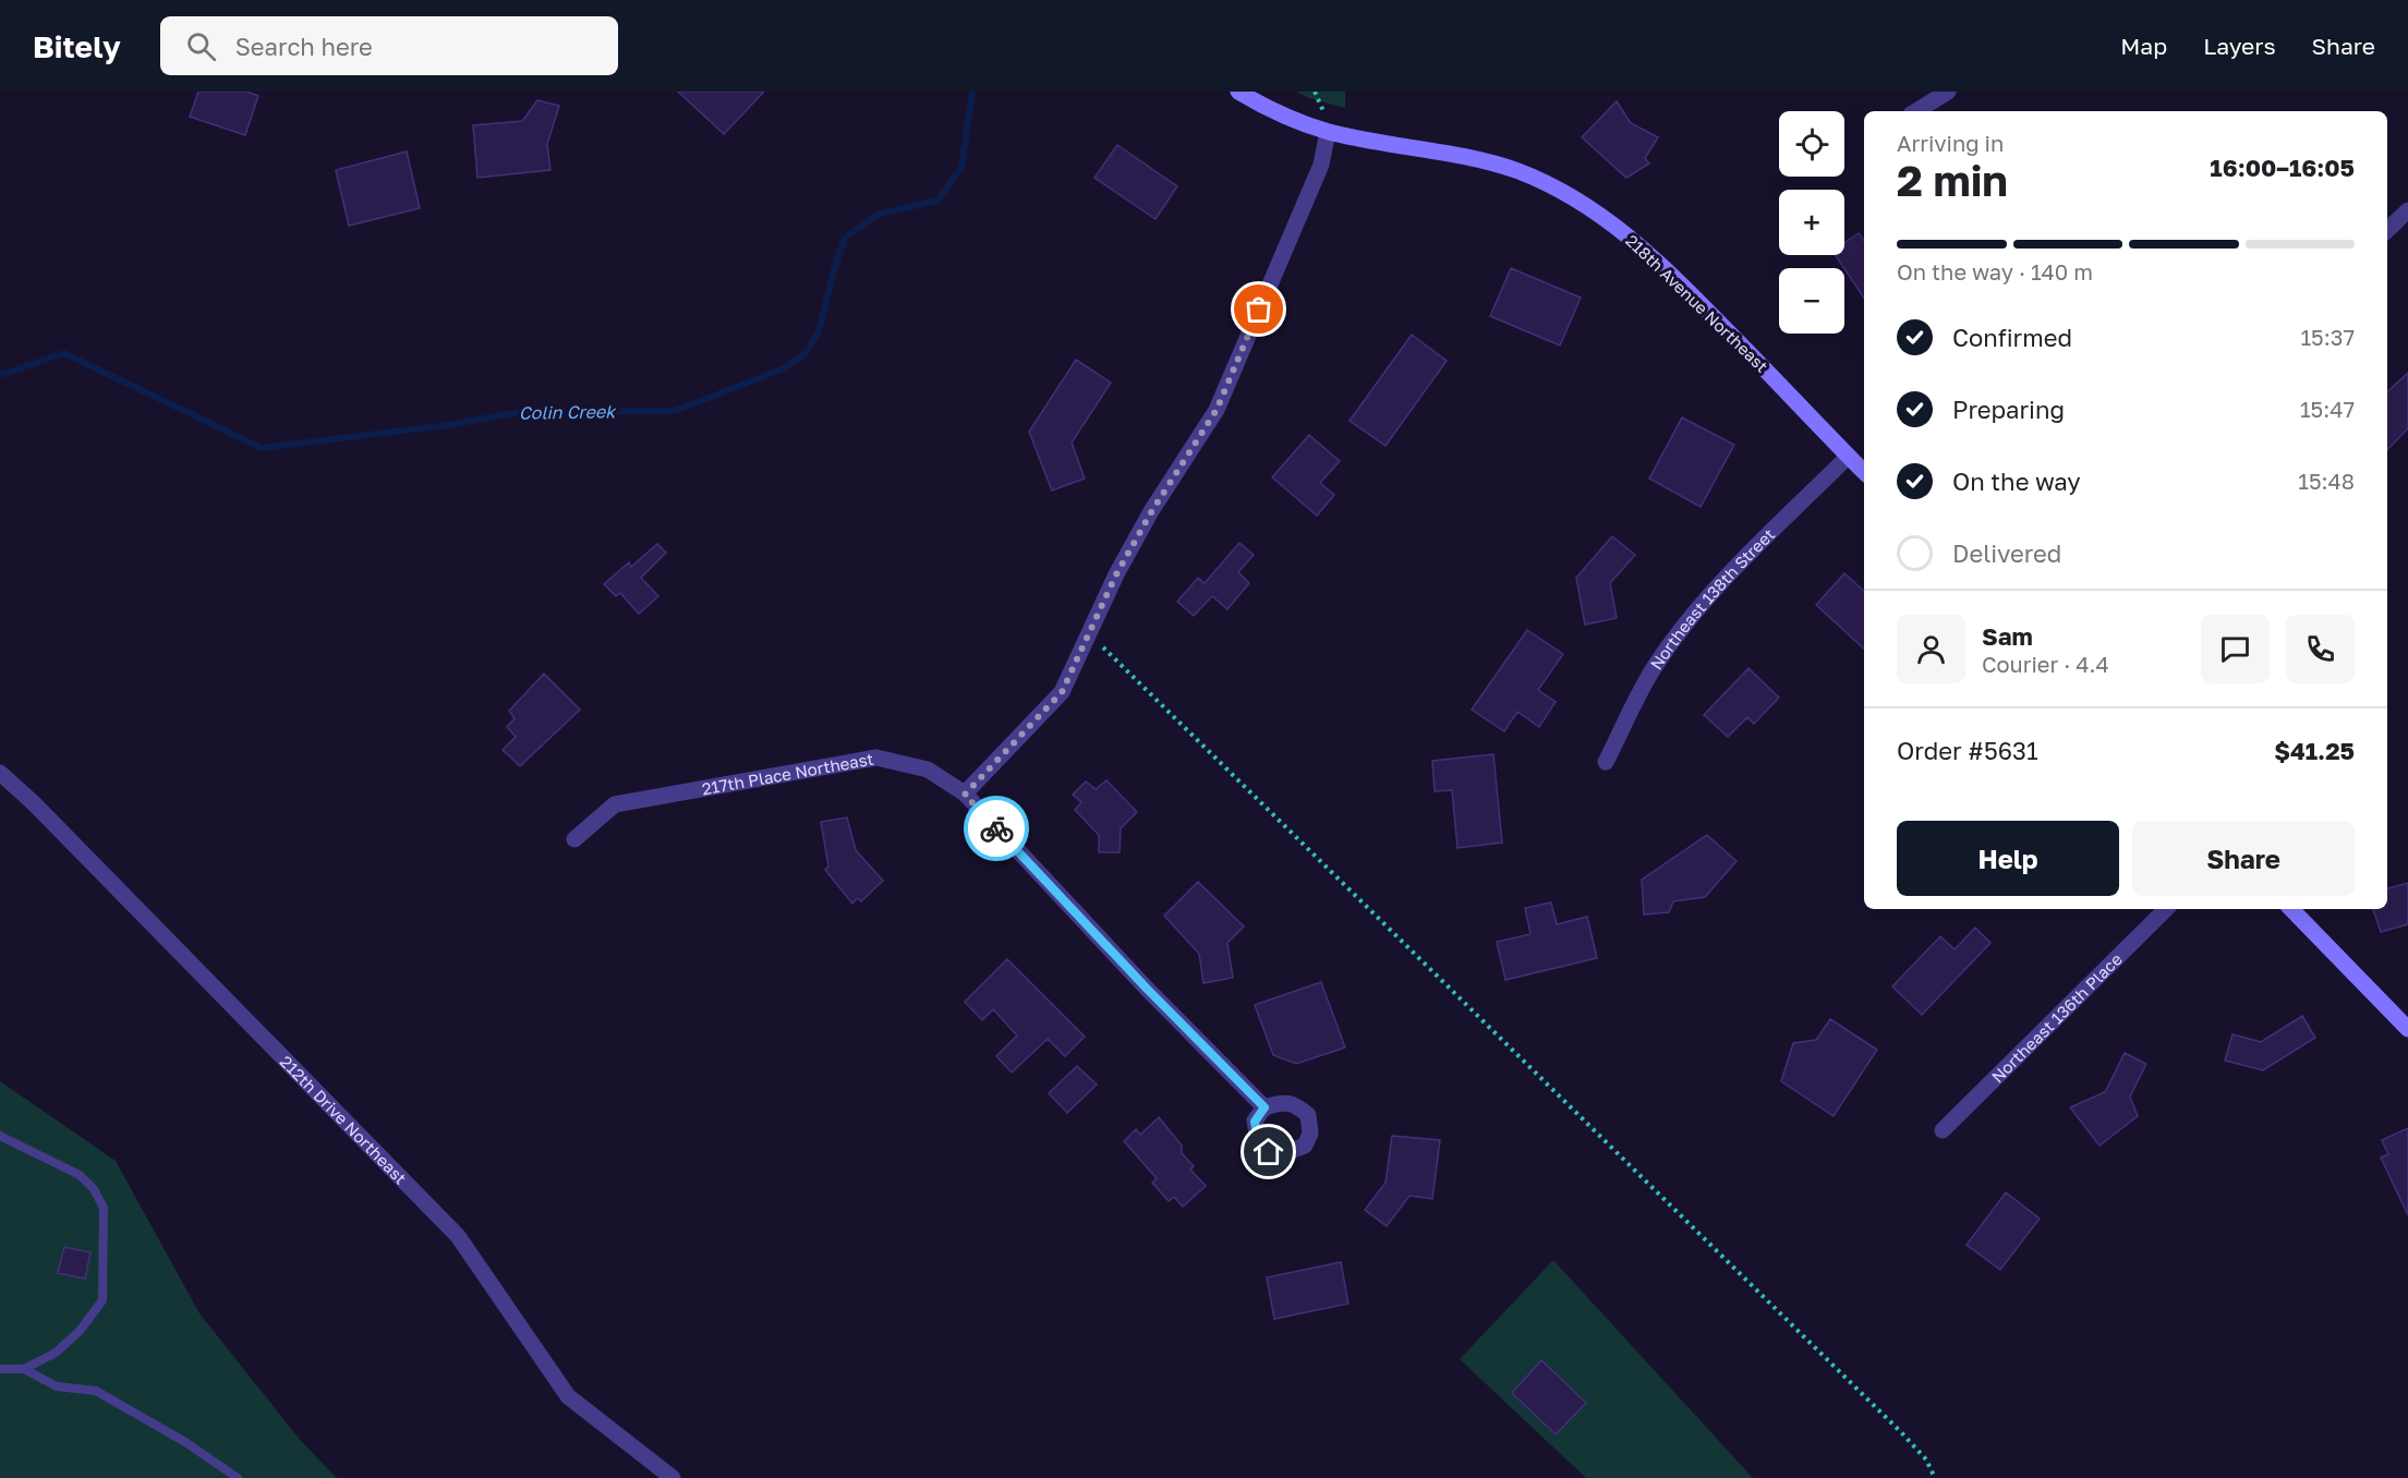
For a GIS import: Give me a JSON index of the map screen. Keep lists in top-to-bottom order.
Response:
{
  "streets": {
    "street": [
      "218th Avenue Northeast",
      "Northeast 138th Street",
      "217th Place Northeast",
      "Northeast 136th Place",
      "212th Drive Northeast"
    ]
  },
  "crossings": [
    ["218th Avenue Northeast", "Northeast 138th Street"]
  ],
  "water": ["Colin Creek"],
  "page": {
    "header": "Bitely",
    "search": "Search here",
    "nav": ["Map", "Layers", "Share"],
    "map_buttons": ["+", "−"],
    "heading": ["2 min", "Arriving in", "16:00–16:05"],
    "panel": [
      "Sam",
      "Courier · 4.4",
      "Order #5631",
      "$41.25"
    ],
    "bar": "On the way · 140 m",
    "list": [
      ["Confirmed", "15:37"],
      ["Preparing", "15:47"],
      ["On the way", "15:48"],
      "Delivered"
    ],
    "buttons": ["Help", "Share"]
  }
}
